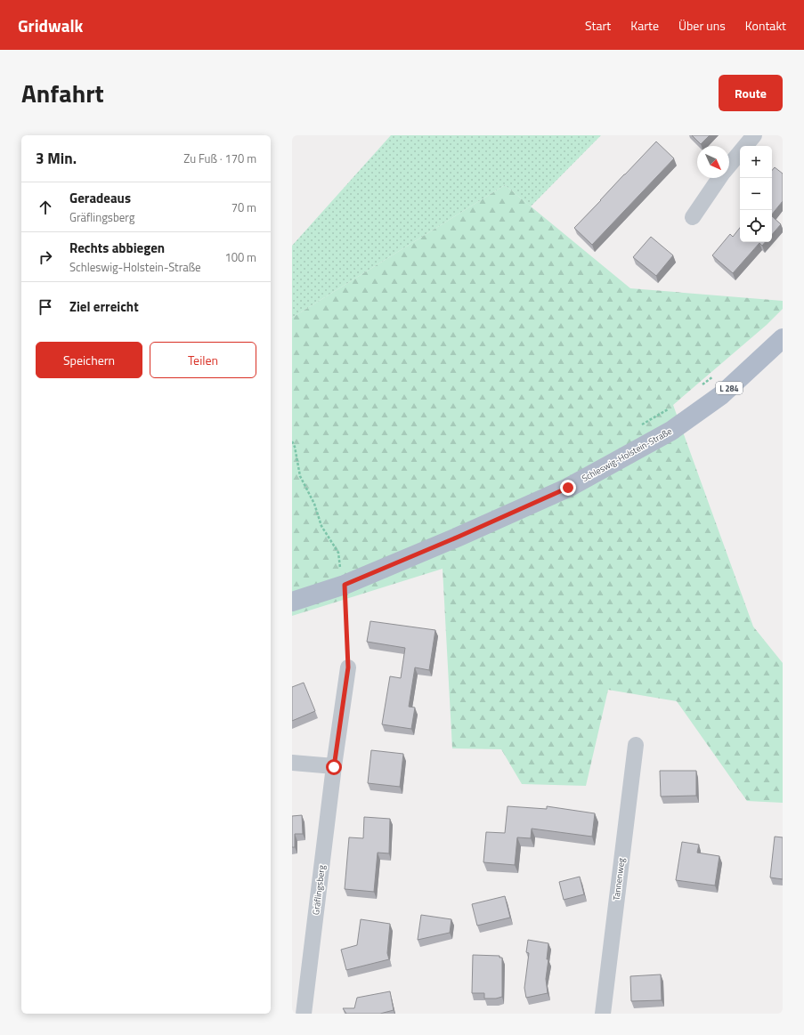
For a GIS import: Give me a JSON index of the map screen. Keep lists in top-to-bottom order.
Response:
{
  "streets": {
    "main road": ["L 284", "Schleswig-Holstein-Straße"],
    "street": ["Tannenweg", "Gräflingsberg"]
  },
  "north": "bottom right",
  "page": {
    "header": "Gridwalk",
    "nav": [
      "Start",
      "Karte",
      "Über uns",
      "Kontakt"
    ],
    "title": "Anfahrt",
    "buttons": [
      "Route",
      ["Speichern", "Teilen"]
    ],
    "heading": ["3 Min.", "Zu Fuß · 170 m"],
    "map_buttons": ["+", "−"],
    "list": [
      ["Geradeaus", "Gräflingsberg", "70 m"],
      ["Rechts abbiegen", "Schleswig-Holstein-Straße", "100 m"],
      "Ziel erreicht"
    ]
  }
}
